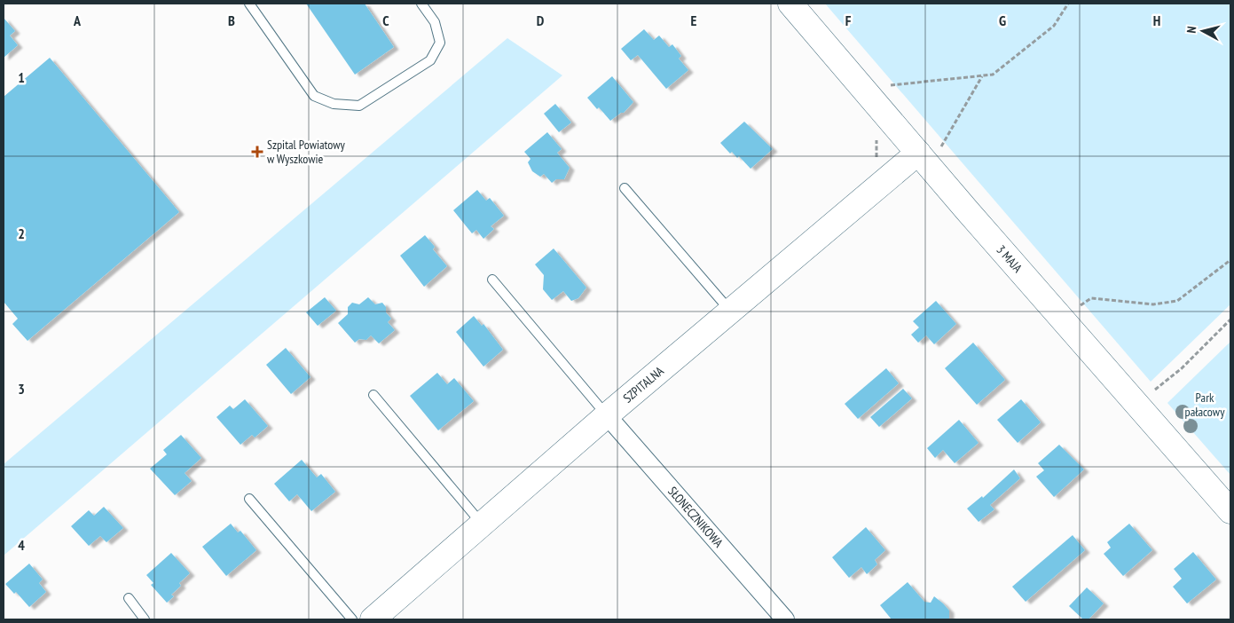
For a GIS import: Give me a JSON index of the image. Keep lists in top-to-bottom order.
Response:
{
  "streets": {
    "street": ["3 MAJA", "SZPITALNA", "SŁONECZNIKOWA"]
  },
  "crossings": [
    ["3 MAJA", "SZPITALNA"],
    ["SZPITALNA", "SŁONECZNIKOWA"]
  ],
  "parks": ["Park pałacowy"],
  "places": {
    "health": ["Szpital Powiatowy w Wyszkowie"]
  },
  "north": "left",
  "grid": {
    "columns": [
      "A",
      "B",
      "C",
      "D",
      "E",
      "F",
      "G",
      "H"
    ],
    "rows": [
      "1",
      "2",
      "3",
      "4"
    ]
  }
}
